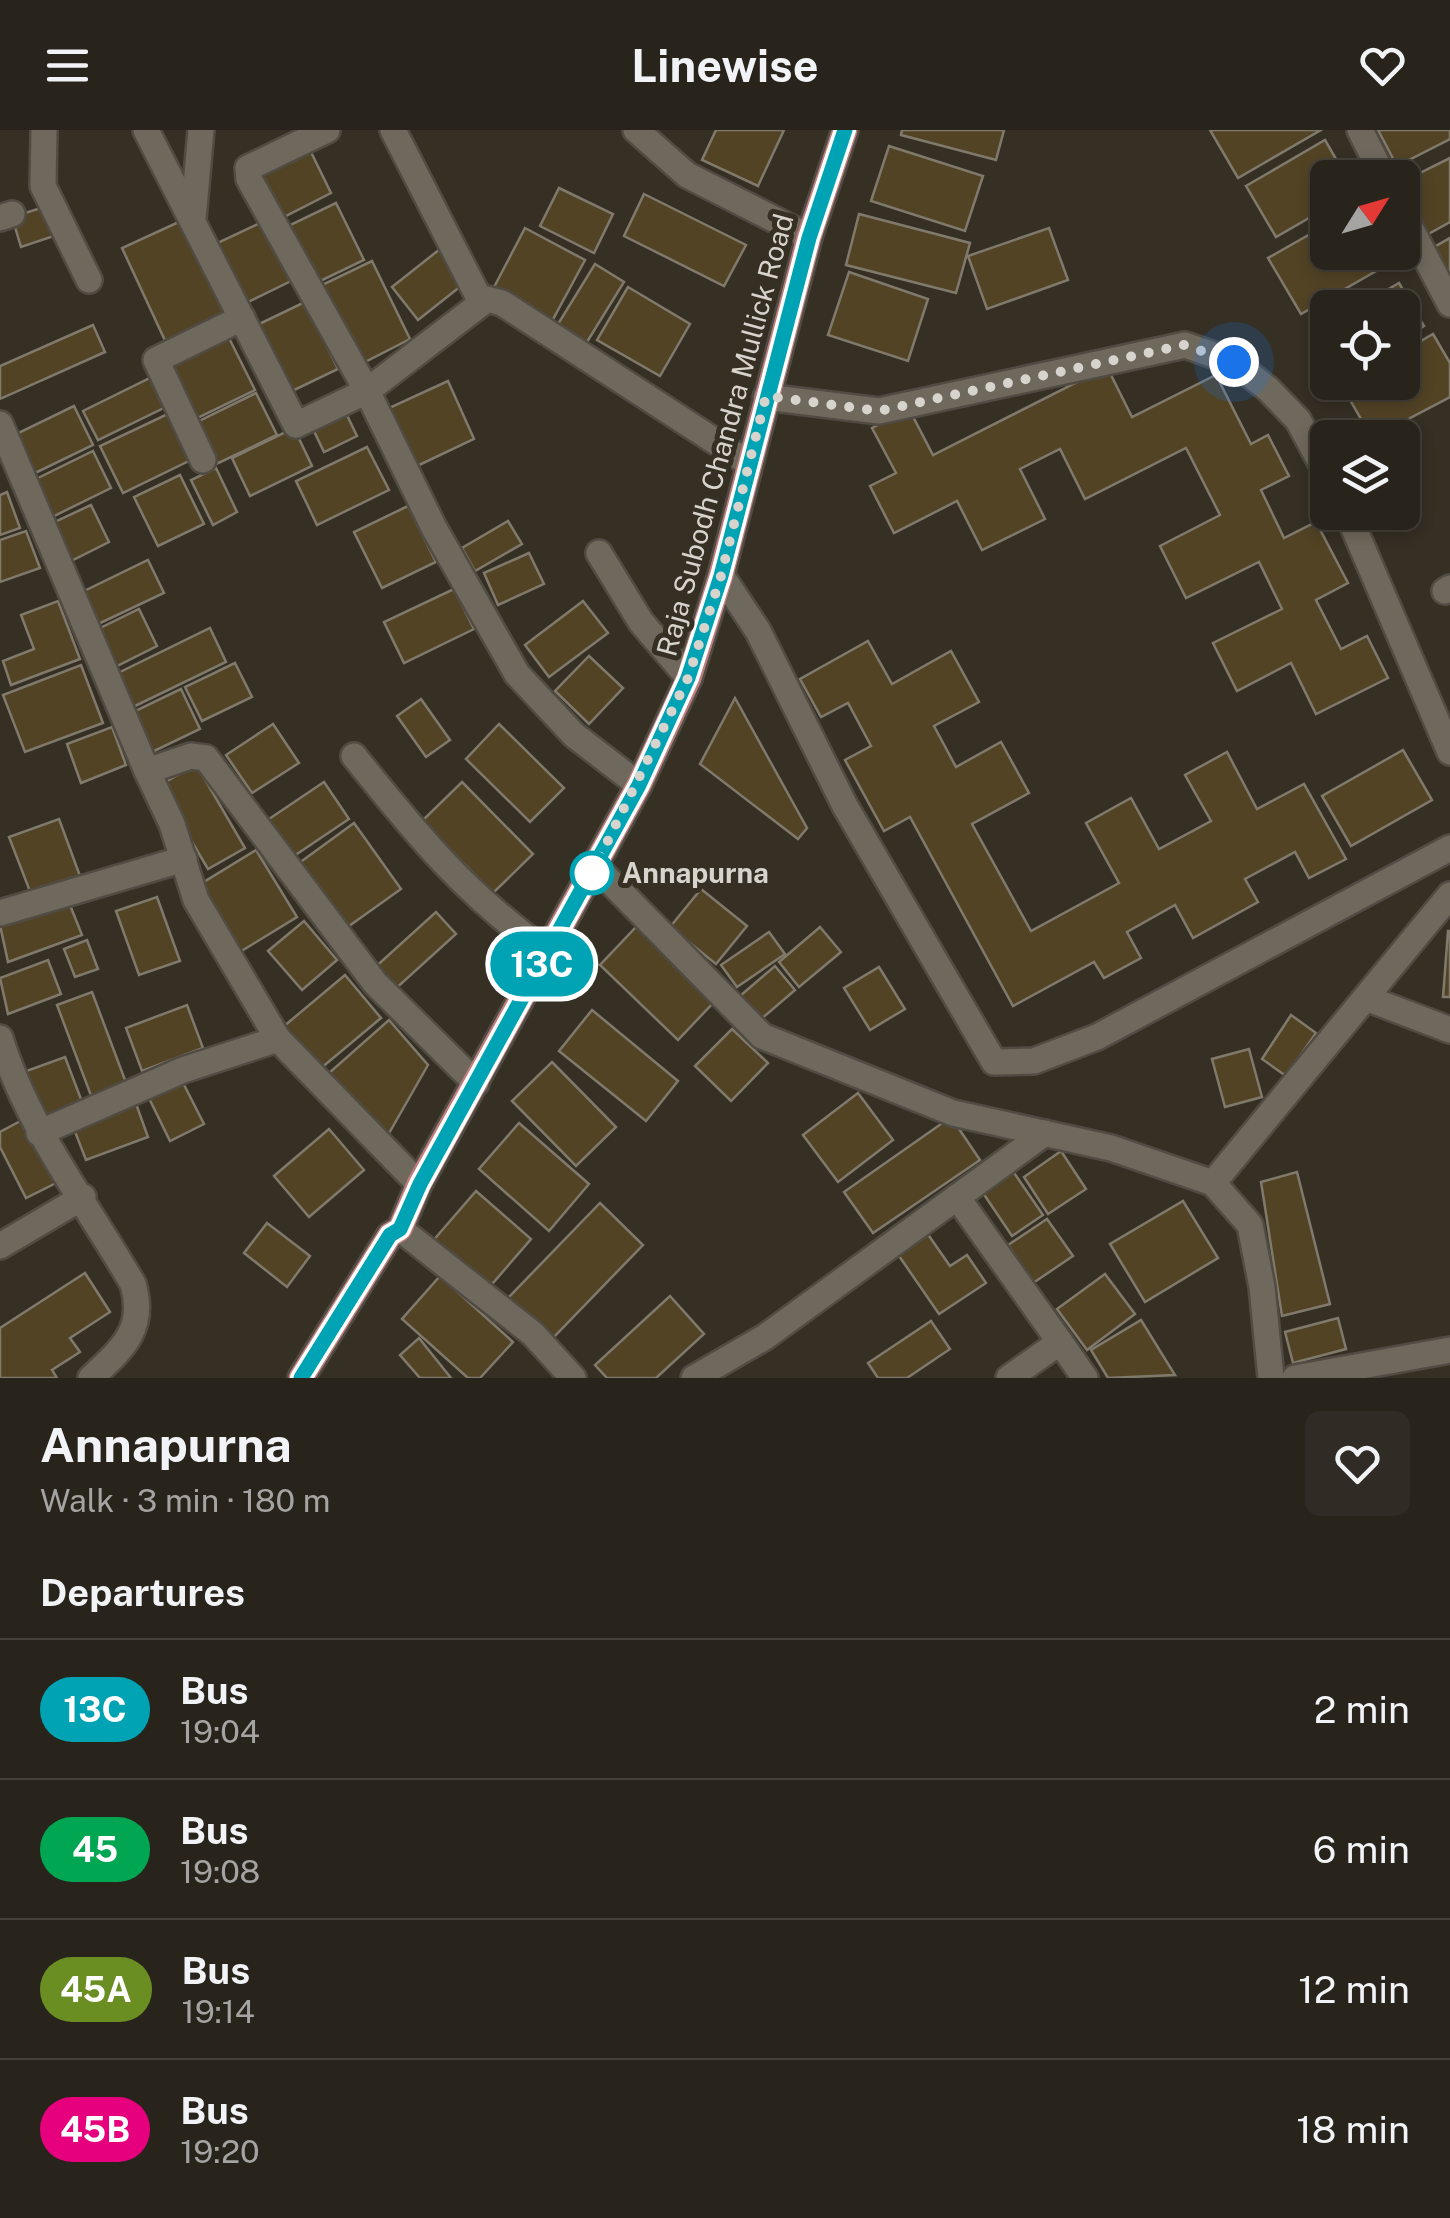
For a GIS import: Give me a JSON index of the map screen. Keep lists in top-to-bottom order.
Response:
{
  "streets": {
    "main road": ["Raja Subodh Chandra Mullick Road"]
  },
  "places": ["Annapurna"],
  "lines": ["bus line 13C"],
  "north": "top right",
  "page": {
    "header": "Linewise",
    "on_map": "13C",
    "heading": [
      ["Annapurna", "Walk · 3 min · 180 m"],
      "Departures"
    ],
    "list": [
      {
        "mark": "13C",
        "name": "Bus",
        "note": "19:04",
        "value": "2 min"
      },
      {
        "mark": "45",
        "name": "Bus",
        "note": "19:08",
        "value": "6 min"
      },
      {
        "mark": "45A",
        "name": "Bus",
        "note": "19:14",
        "value": "12 min"
      },
      {
        "mark": "45B",
        "name": "Bus",
        "note": "19:20",
        "value": "18 min"
      }
    ]
  }
}
